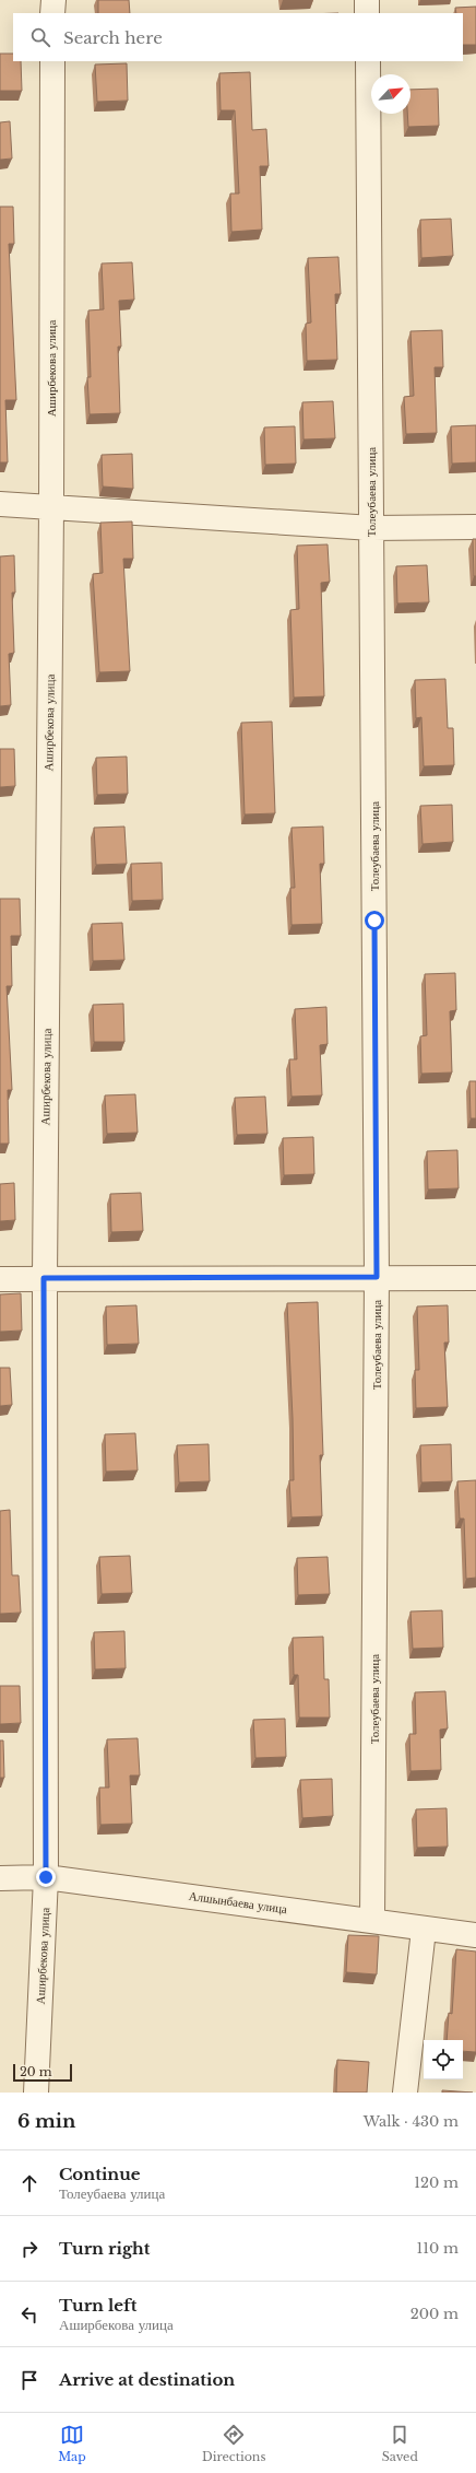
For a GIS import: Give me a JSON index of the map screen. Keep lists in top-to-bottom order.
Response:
{
  "streets": {
    "street": ["Аширбекова улица", "Толеубаева улица", "Алшынбаева улица"]
  },
  "crossings": [
    ["Аширбекова улица", "Алшынбаева улица"],
    ["Толеубаева улица", "Алшынбаева улица"]
  ],
  "scale_bar": "20 m",
  "north": "top right",
  "page": {
    "search": "Search here",
    "scale": "20 m",
    "heading": ["6 min", "Walk · 430 m"],
    "list": [
      ["Continue", "Толеубаева улица", "120 m"],
      ["Turn right", "110 m"],
      ["Turn left", "Аширбекова улица", "200 m"],
      "Arrive at destination"
    ],
    "nav": ["Map", "Directions", "Saved"]
  }
}
